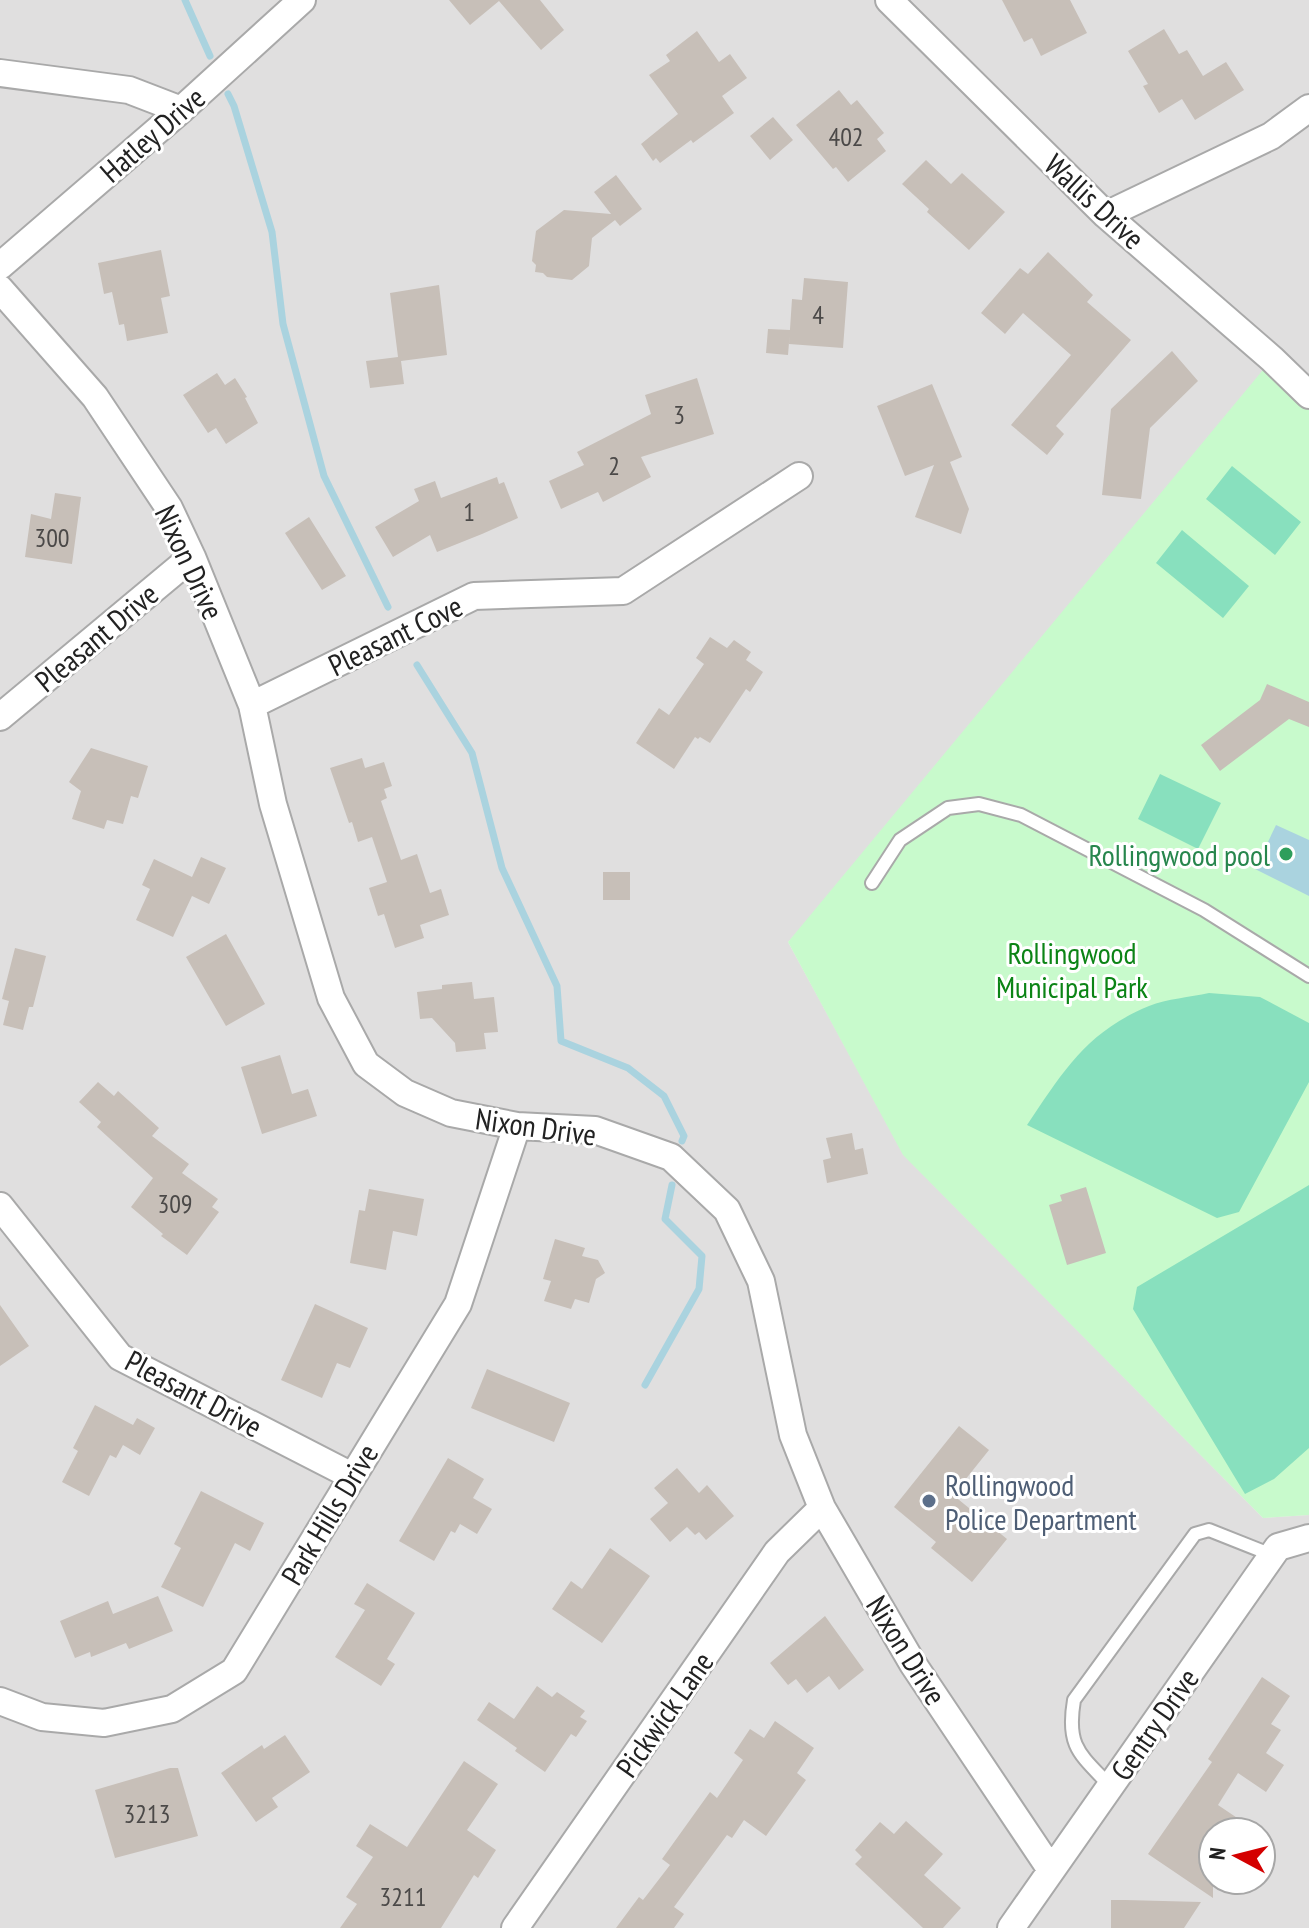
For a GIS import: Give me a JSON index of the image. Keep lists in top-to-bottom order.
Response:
{
  "streets": {
    "street": [
      "Hatley Drive",
      "Wallis Drive",
      "Nixon Drive",
      "Pleasant Cove",
      "Pleasant Drive",
      "Park Hills Drive",
      "Pickwick Lane",
      "Gentry Drive"
    ]
  },
  "crossings": [
    ["Nixon Drive", "Pleasant Cove"],
    ["Nixon Drive", "Pleasant Drive"],
    ["Nixon Drive", "Park Hills Drive"],
    ["Nixon Drive", "Pickwick Lane"],
    ["Nixon Drive", "Gentry Drive"],
    ["Pleasant Drive", "Park Hills Drive"]
  ],
  "parks": ["Rollingwood Municipal Park"],
  "places": ["Rollingwood pool", "Rollingwood Police Department"],
  "house_numbers": [
    "402",
    "4",
    "3",
    "2",
    "1",
    "300",
    "309",
    "3213",
    "3211"
  ],
  "north": "left"
}
